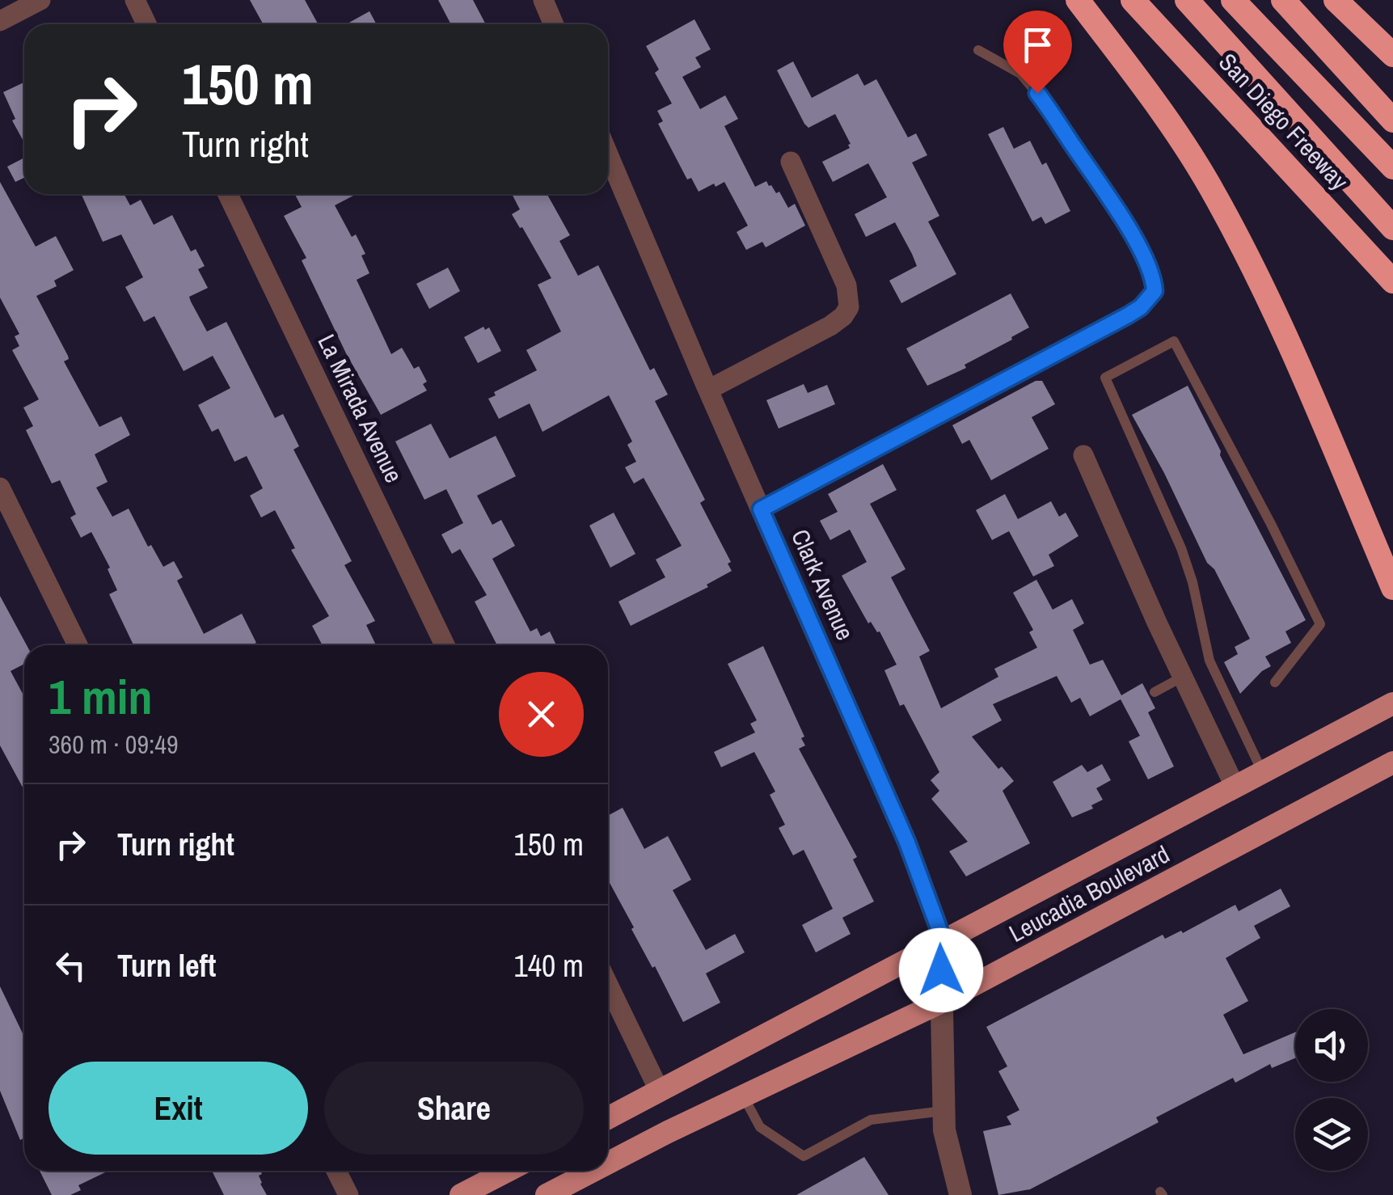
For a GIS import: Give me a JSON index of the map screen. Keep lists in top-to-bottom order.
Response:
{
  "streets": {
    "highway": ["San Diego Freeway"],
    "main road": ["Leucadia Boulevard"],
    "street": ["La Mirada Avenue", "Clark Avenue"]
  },
  "crossings": [
    ["Clark Avenue", "Leucadia Boulevard"]
  ],
  "page": {
    "turn": ["150 m", "Turn right"],
    "heading": ["1 min", "360 m · 09:49"],
    "list": [
      {
        "name": "Turn right",
        "value": "150 m"
      },
      {
        "name": "Turn left",
        "value": "140 m"
      }
    ],
    "buttons": ["Exit", "Share"]
  }
}
